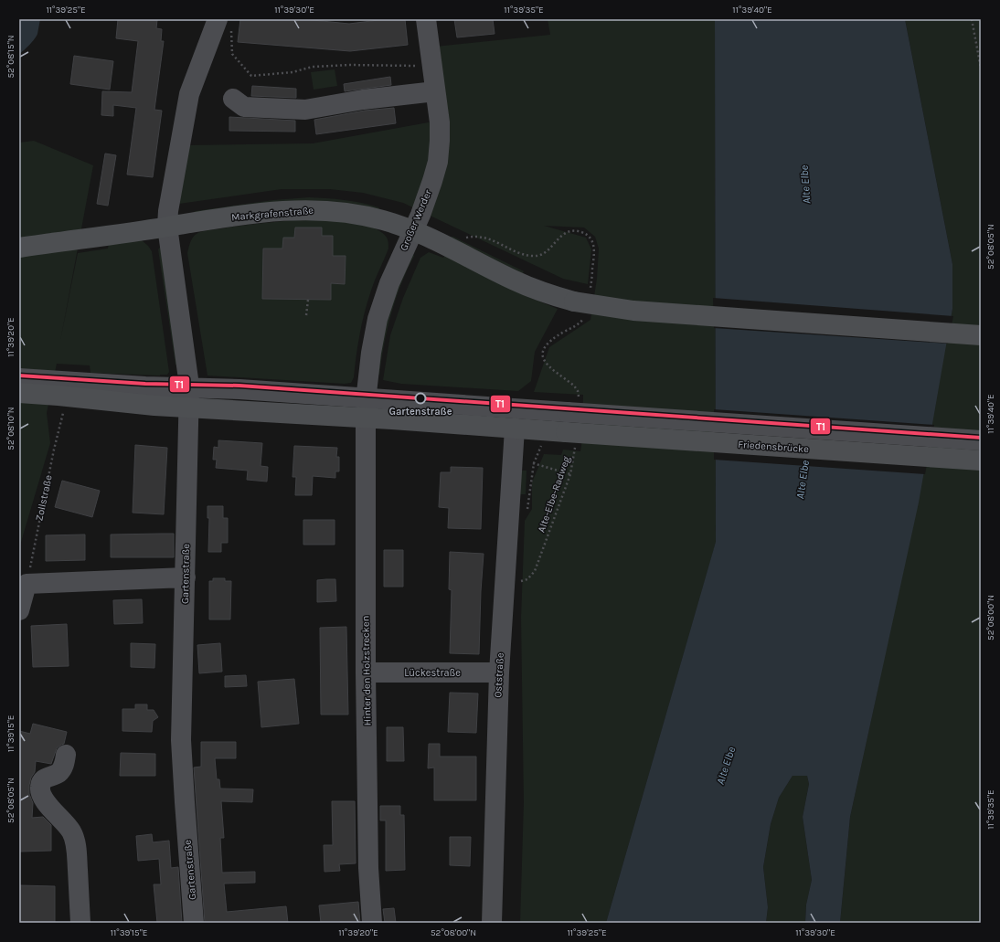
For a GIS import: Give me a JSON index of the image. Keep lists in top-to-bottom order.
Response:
{
  "streets": {
    "main road": ["Markgrafenstraße", "Friedensbrücke"],
    "street": [
      "Großer Werder",
      "Gartenstraße",
      "Hinter den Holzstrecken",
      "Lückestraße",
      "Oststraße"
    ],
    "path": ["Alte-Elbe-Radweg", "Zollstraße"]
  },
  "crossings": [
    ["Markgrafenstraße", "Großer Werder"],
    ["Markgrafenstraße", "Gartenstraße"],
    ["Großer Werder", "Friedensbrücke"],
    ["Großer Werder", "Hinter den Holzstrecken"],
    ["Friedensbrücke", "Alte-Elbe-Radweg"],
    ["Friedensbrücke", "Hinter den Holzstrecken"],
    ["Friedensbrücke", "Oststraße"],
    ["Alte-Elbe-Radweg", "Oststraße"],
    ["Hinter den Holzstrecken", "Lückestraße"],
    ["Lückestraße", "Oststraße"]
  ],
  "water": ["Alte Elbe"],
  "places": ["Gartenstraße"],
  "lines": ["transit line T1"],
  "coordinates": [
    "11°39'25\"E",
    "11°39'30\"E",
    "11°39'35\"E",
    "11°39'40\"E",
    "52°08'15\"N",
    "52°08'05\"N",
    "11°39'20\"E",
    "52°08'10\"N",
    "52°08'00\"N",
    "11°39'15\"E"
  ]
}
